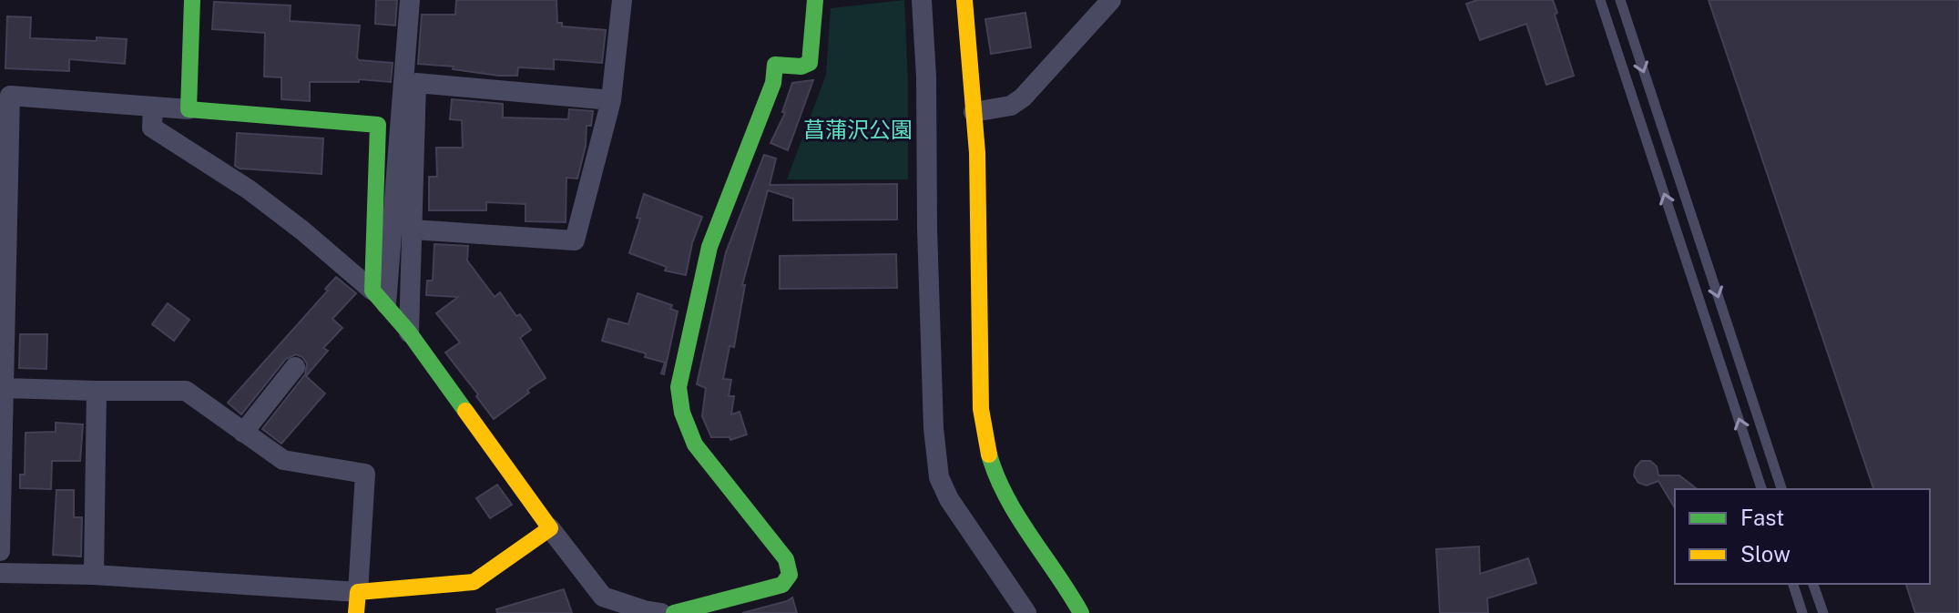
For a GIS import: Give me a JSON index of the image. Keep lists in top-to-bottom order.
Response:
{
  "parks": ["菖蒲沢公園"],
  "legend": ["Fast", "Slow"]
}
